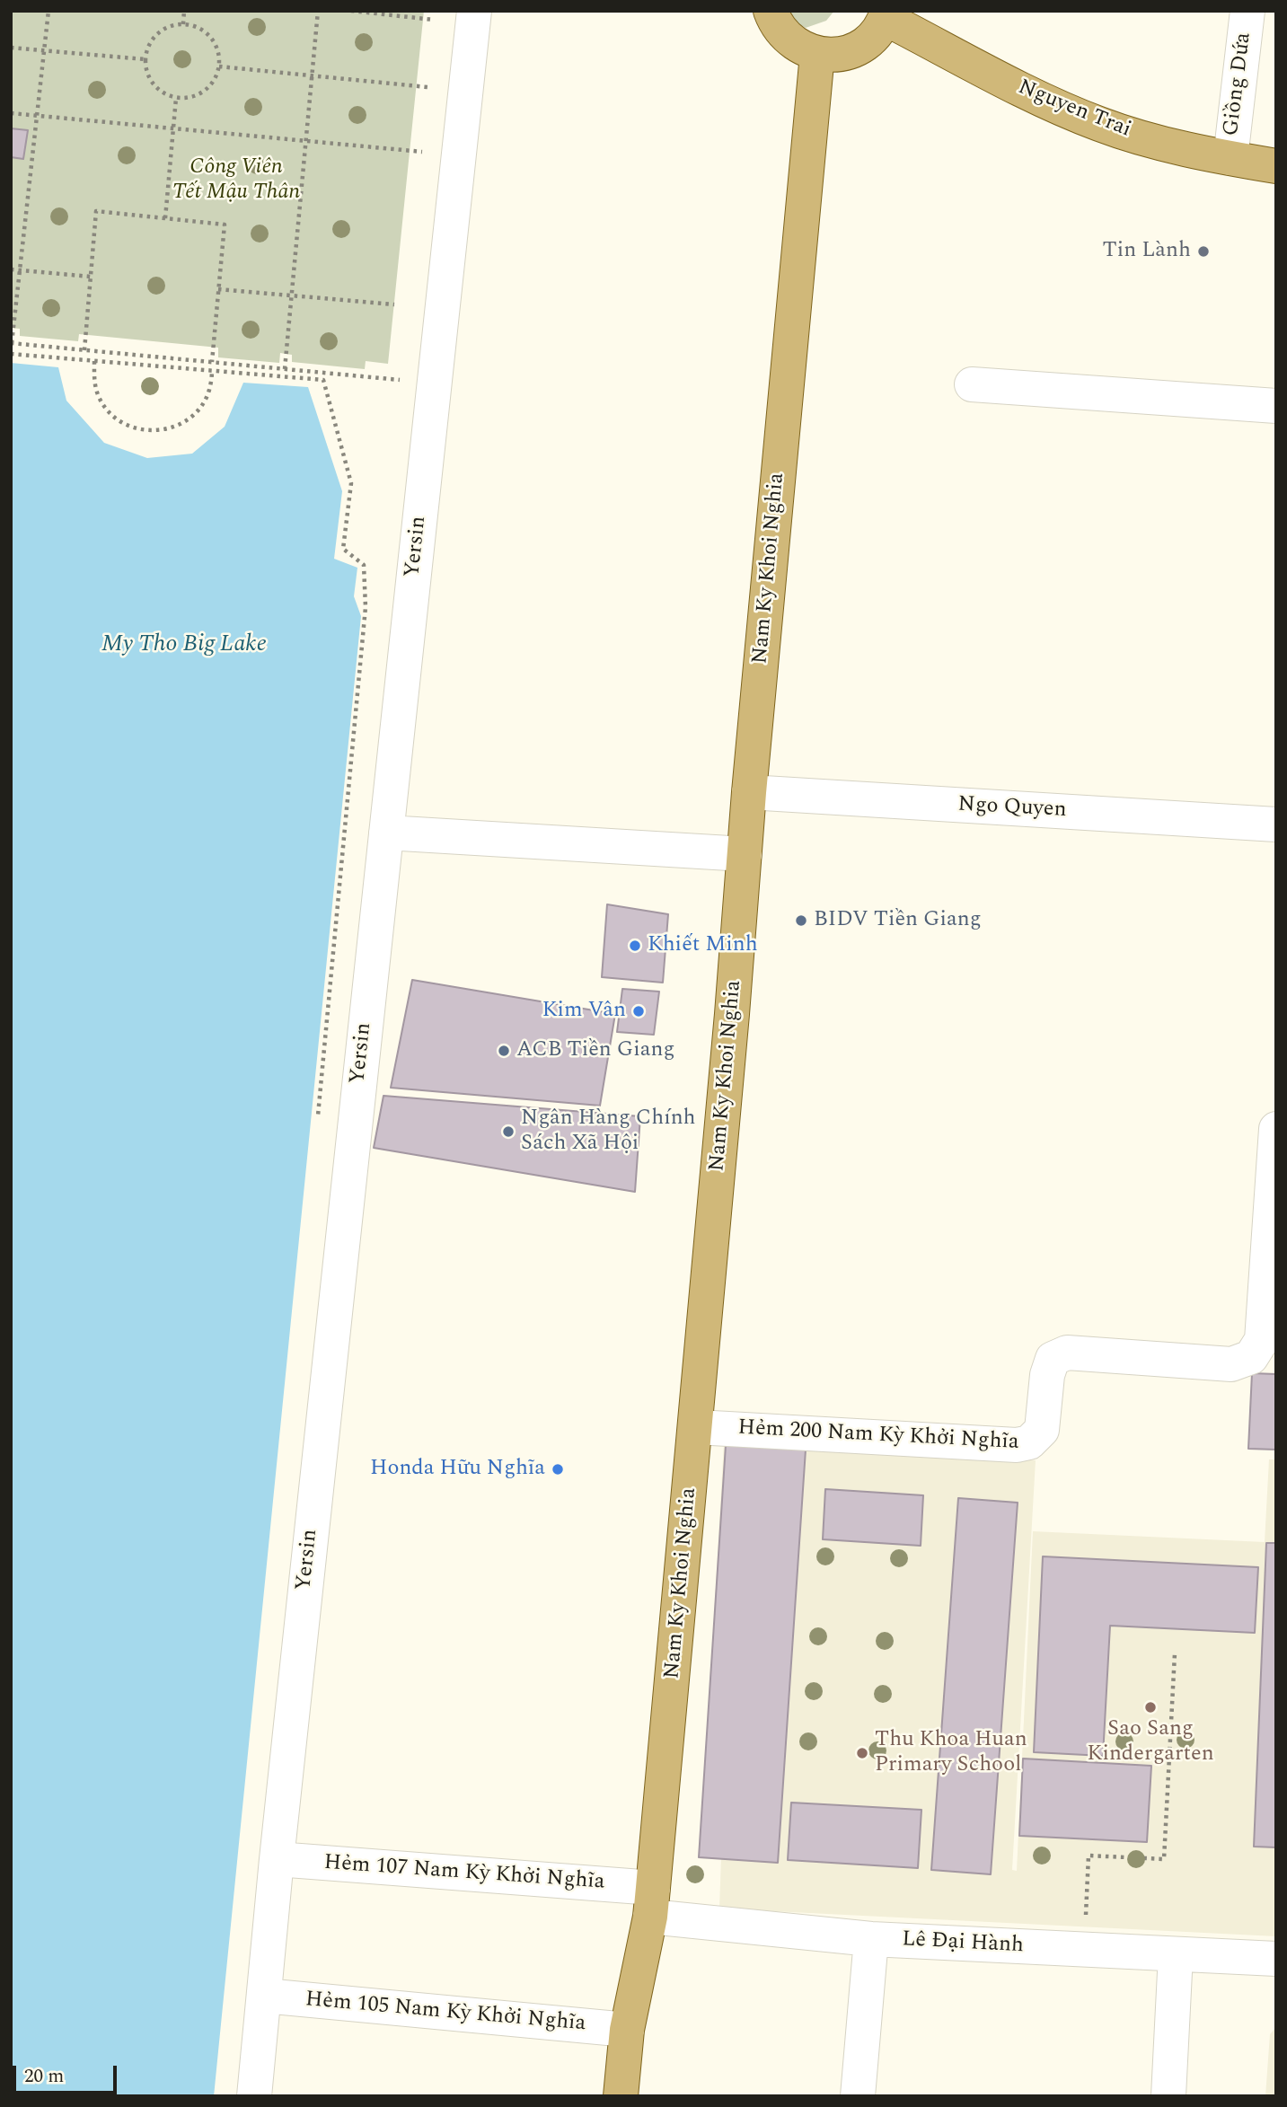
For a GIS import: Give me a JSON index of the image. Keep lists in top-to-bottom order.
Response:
{
  "streets": {
    "main road": ["Nguyen Trai", "Nam Ky Khoi Nghia"],
    "street": [
      "Giồng Dứa",
      "Yersin",
      "Ngo Quyen",
      "Hẻm 200 Nam Kỳ Khởi Nghĩa",
      "Hẻm 107 Nam Kỳ Khởi Nghĩa",
      "Lê Đại Hành",
      "Hẻm 105 Nam Kỳ Khởi Nghĩa"
    ]
  },
  "crossings": [
    ["Giồng Dứa", "Nguyen Trai"],
    ["Yersin", "Hẻm 107 Nam Kỳ Khởi Nghĩa"],
    ["Yersin", "Hẻm 105 Nam Kỳ Khởi Nghĩa"],
    ["Nam Ky Khoi Nghia", "Ngo Quyen"],
    ["Nam Ky Khoi Nghia", "Hẻm 200 Nam Kỳ Khởi Nghĩa"],
    ["Nam Ky Khoi Nghia", "Hẻm 107 Nam Kỳ Khởi Nghĩa"],
    ["Nam Ky Khoi Nghia", "Lê Đại Hành"],
    ["Nam Ky Khoi Nghia", "Hẻm 105 Nam Kỳ Khởi Nghĩa"],
    ["Hẻm 107 Nam Kỳ Khởi Nghĩa", "Lê Đại Hành"]
  ],
  "water": ["My Tho Big Lake"],
  "parks": ["Công Viên Tết Mậu Thân"],
  "places": [
    "Tin Lành",
    "BIDV Tiền Giang",
    "Khiết Minh",
    "Kim Vân",
    "ACB Tiền Giang",
    "Ngân Hàng Chính Sách Xã Hội",
    "Honda Hữu Nghĩa",
    "Sao Sang Kindergarten",
    "Thu Khoa Huan Primary School"
  ],
  "scale_bar": "20 m"
}
